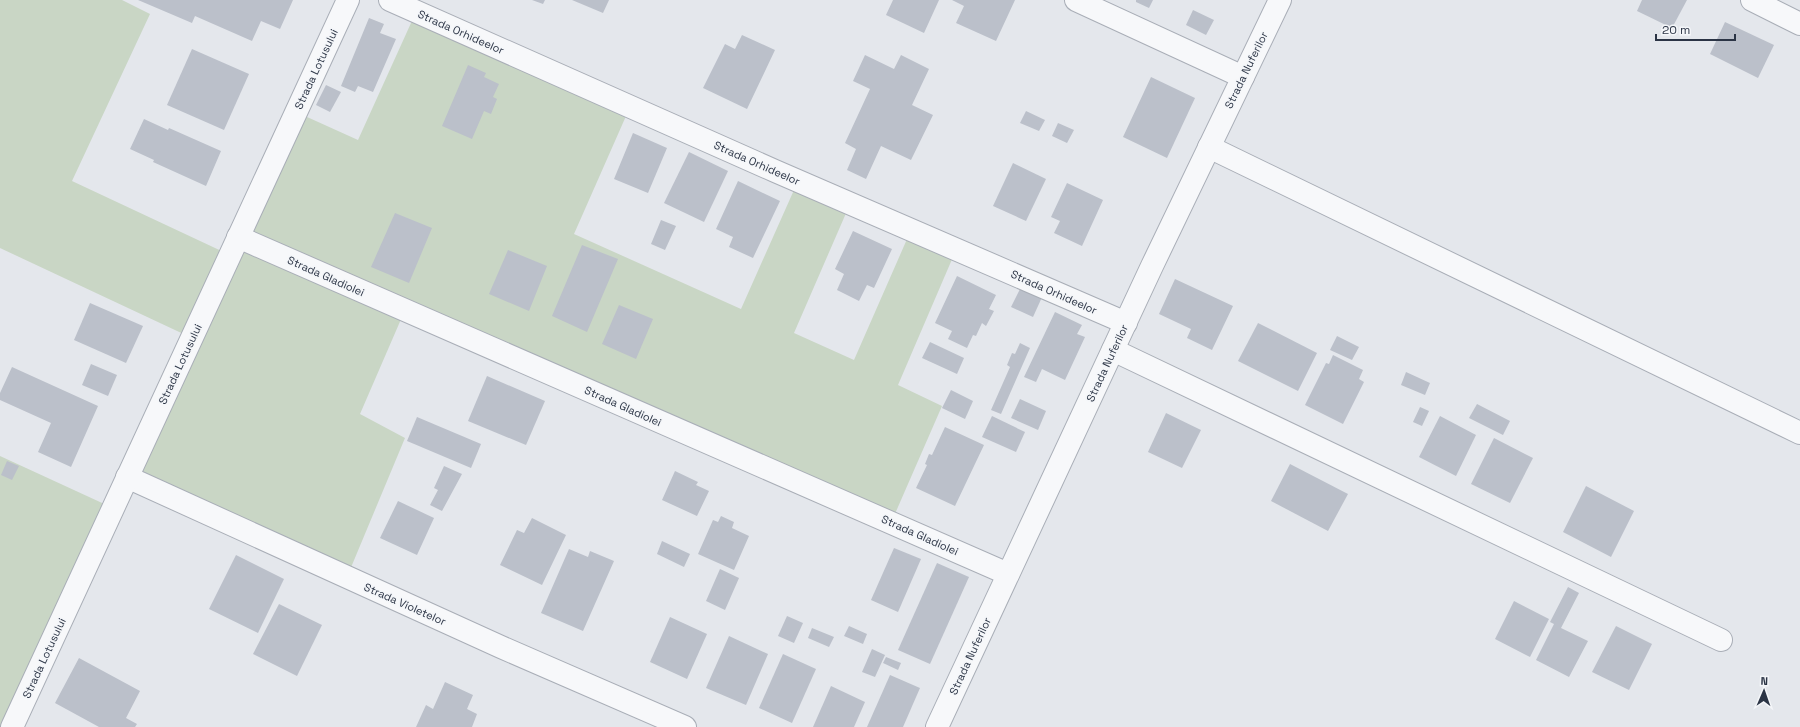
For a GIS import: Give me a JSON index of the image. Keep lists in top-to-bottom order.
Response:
{
  "streets": {
    "street": [
      "Strada Orhideelor",
      "Strada Lotusului",
      "Strada Nuferilor",
      "Strada Gladiolei",
      "Strada Violetelor"
    ]
  },
  "crossings": [
    ["Strada Orhideelor", "Strada Nuferilor"],
    ["Strada Lotusului", "Strada Gladiolei"],
    ["Strada Lotusului", "Strada Violetelor"],
    ["Strada Nuferilor", "Strada Gladiolei"]
  ],
  "scale_bar": "20 m",
  "north": "top"
}
